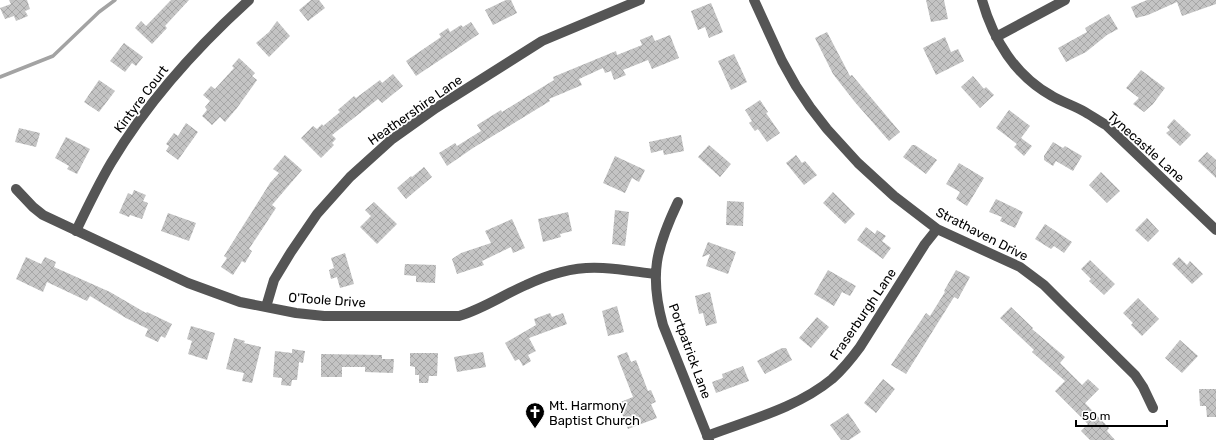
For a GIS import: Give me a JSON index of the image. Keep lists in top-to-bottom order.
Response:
{
  "streets": {
    "street": [
      "Kintyre Court",
      "Heathershire Lane",
      "Tynecastle Lane",
      "Strathaven Drive",
      "O'Toole Drive",
      "Fraserburgh Lane",
      "Portpatrick Lane"
    ]
  },
  "crossings": [
    ["Kintyre Court", "O'Toole Drive"],
    ["Heathershire Lane", "O'Toole Drive"],
    ["Strathaven Drive", "Fraserburgh Lane"],
    ["O'Toole Drive", "Portpatrick Lane"],
    ["Fraserburgh Lane", "Portpatrick Lane"]
  ],
  "places": {
    "church": ["Mt. Harmony Baptist Church"]
  },
  "scale_bar": "50 m"
}
